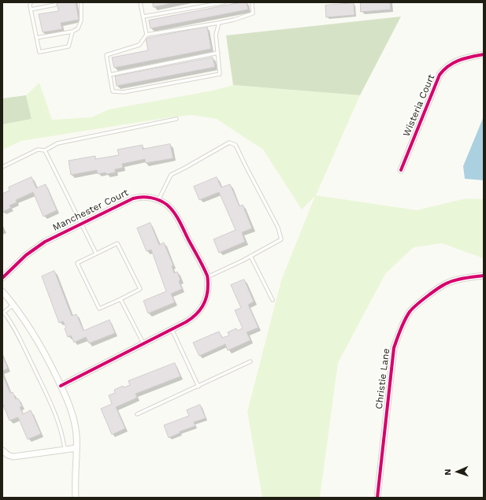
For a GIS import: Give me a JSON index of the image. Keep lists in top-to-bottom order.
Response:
{
  "streets": {
    "street": ["Wisteria Court", "Manchester Court", "Christie Lane"]
  },
  "north": "left"
}
